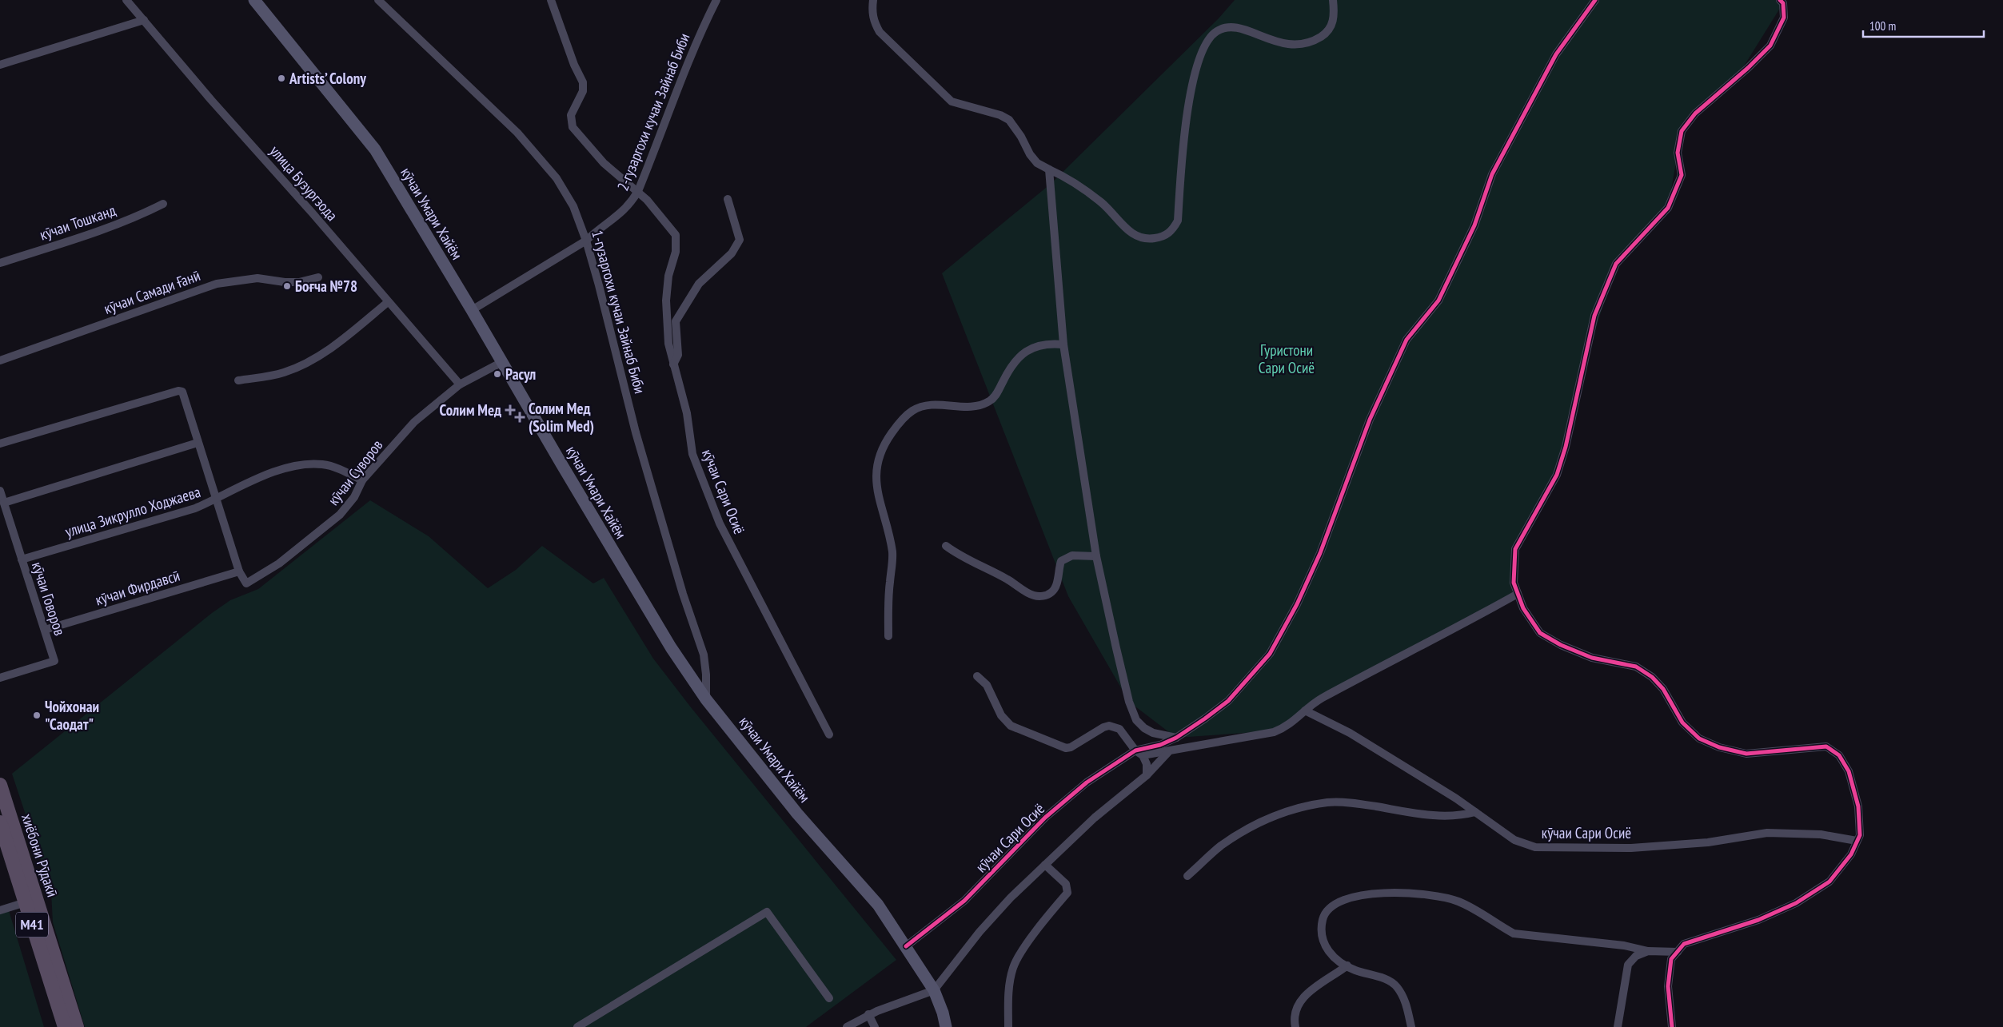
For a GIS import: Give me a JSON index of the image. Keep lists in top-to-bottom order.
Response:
{
  "streets": {
    "highway": ["хиёбони Рӯдакӣ", "M41"],
    "main road": ["кӯчаи Умари Хайём"],
    "street": [
      "2-гузаргохи кучаи Зайнаб Биби",
      "улица Бузургзода",
      "кӯчаи Тошканд",
      "кӯчаи Самади Ғанӣ",
      "1-гузаргохи кучаи Зайнаб Биби",
      "кӯчаи Суворов",
      "кӯчаи Сари Осиё",
      "улица Зикрулло Ходжаева",
      "кӯчаи Фирдавсӣ",
      "кӯчаи Говоров"
    ]
  },
  "crossings": [
    ["2-гузаргохи кучаи Зайнаб Биби", "кӯчаи Умари Хайём"],
    ["2-гузаргохи кучаи Зайнаб Биби", "1-гузаргохи кучаи Зайнаб Биби"],
    ["2-гузаргохи кучаи Зайнаб Биби", "кӯчаи Сари Осиё"],
    ["улица Бузургзода", "кӯчаи Суворов"],
    ["кӯчаи Умари Хайём", "1-гузаргохи кучаи Зайнаб Биби"],
    ["кӯчаи Умари Хайём", "кӯчаи Суворов"],
    ["кӯчаи Умари Хайём", "кӯчаи Сари Осиё"],
    ["кӯчаи Суворов", "улица Зикрулло Ходжаева"],
    ["кӯчаи Суворов", "кӯчаи Фирдавсӣ"],
    ["улица Зикрулло Ходжаева", "кӯчаи Говоров"],
    ["кӯчаи Фирдавсӣ", "кӯчаи Говоров"],
    ["хиёбони Рӯдакӣ", "M41"]
  ],
  "parks": ["Гуристони Сари Осиё"],
  "places": {
    "other": [
      "Artists’ Colony",
      "Боғча №78",
      "Расул",
      "Чойхонаи \"Саодат\""
    ],
    "health": ["Солим Мед", "Солим Мед (Solim Med)"]
  },
  "scale_bar": "100 m"
}
